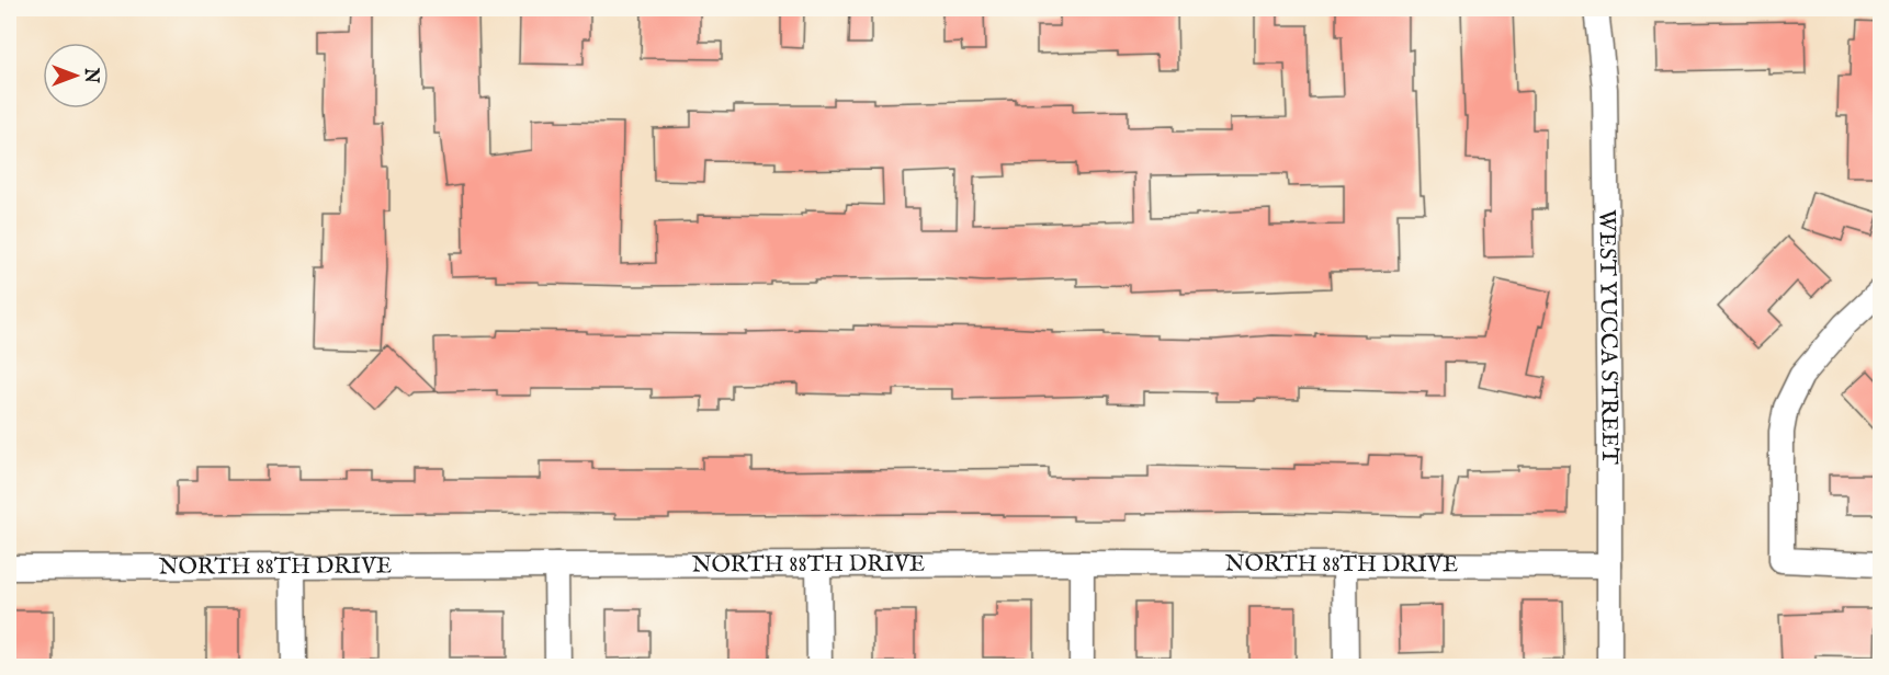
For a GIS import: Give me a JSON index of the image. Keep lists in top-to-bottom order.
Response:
{
  "streets": {
    "street": ["WEST YUCCA STREET", "NORTH 88TH DRIVE"]
  },
  "crossings": [
    ["WEST YUCCA STREET", "NORTH 88TH DRIVE"]
  ],
  "north": "right"
}
